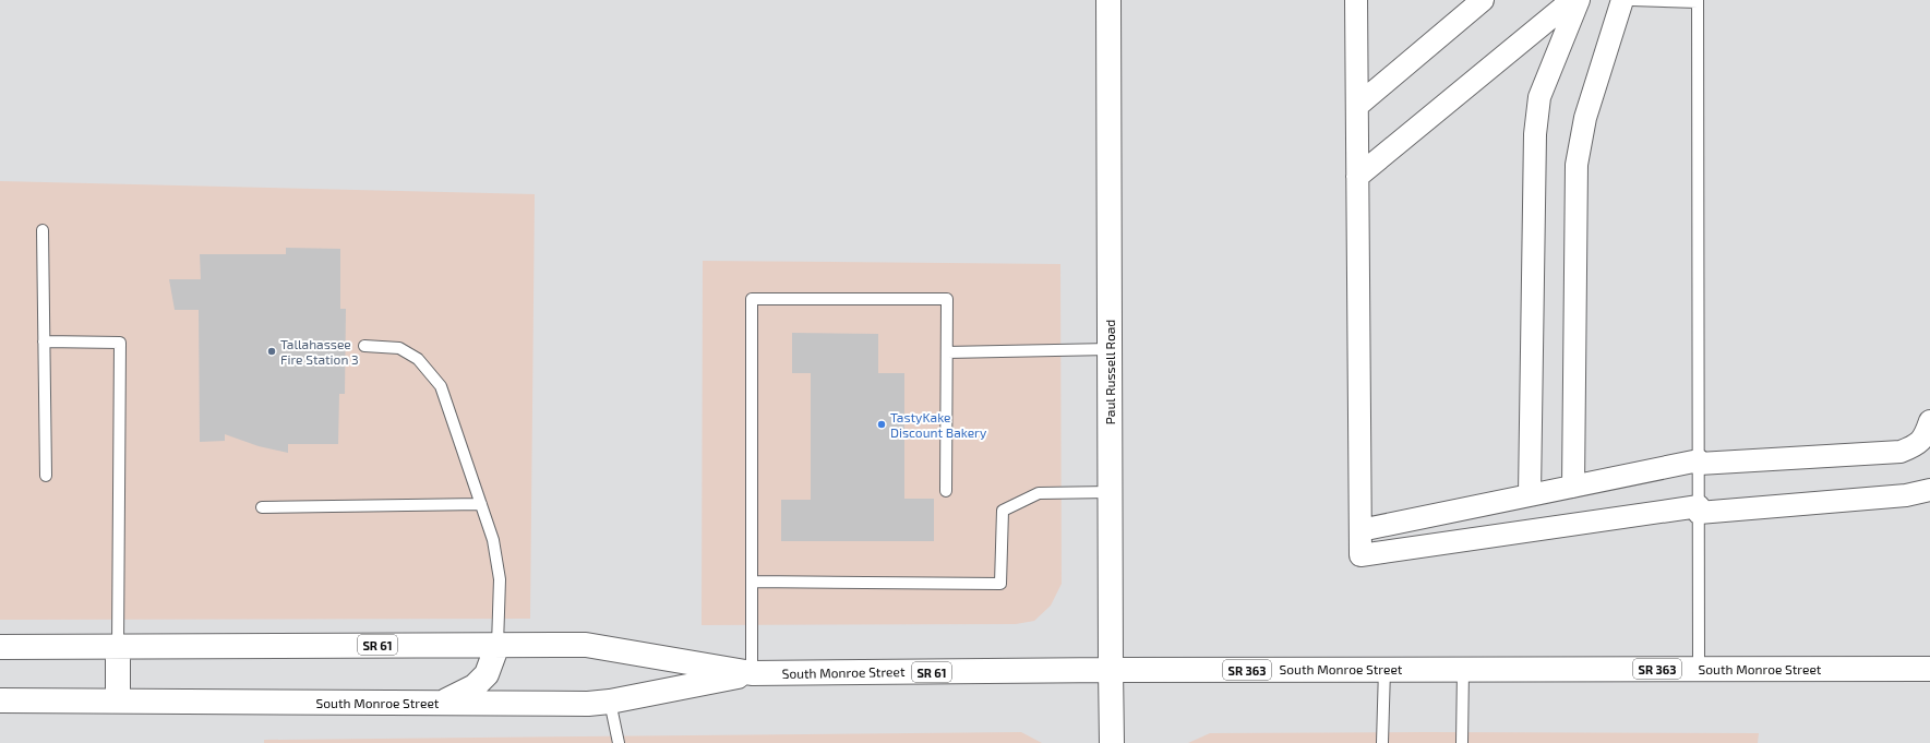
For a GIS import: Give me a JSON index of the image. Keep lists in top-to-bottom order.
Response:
{
  "streets": {
    "main road": [
      "Paul Russell Road",
      "SR 61",
      "South Monroe Street",
      "SR 363"
    ]
  },
  "crossings": [
    ["Paul Russell Road", "South Monroe Street"]
  ],
  "places": ["Tallahassee Fire Station 3", "TastyKake Discount Bakery"]
}
